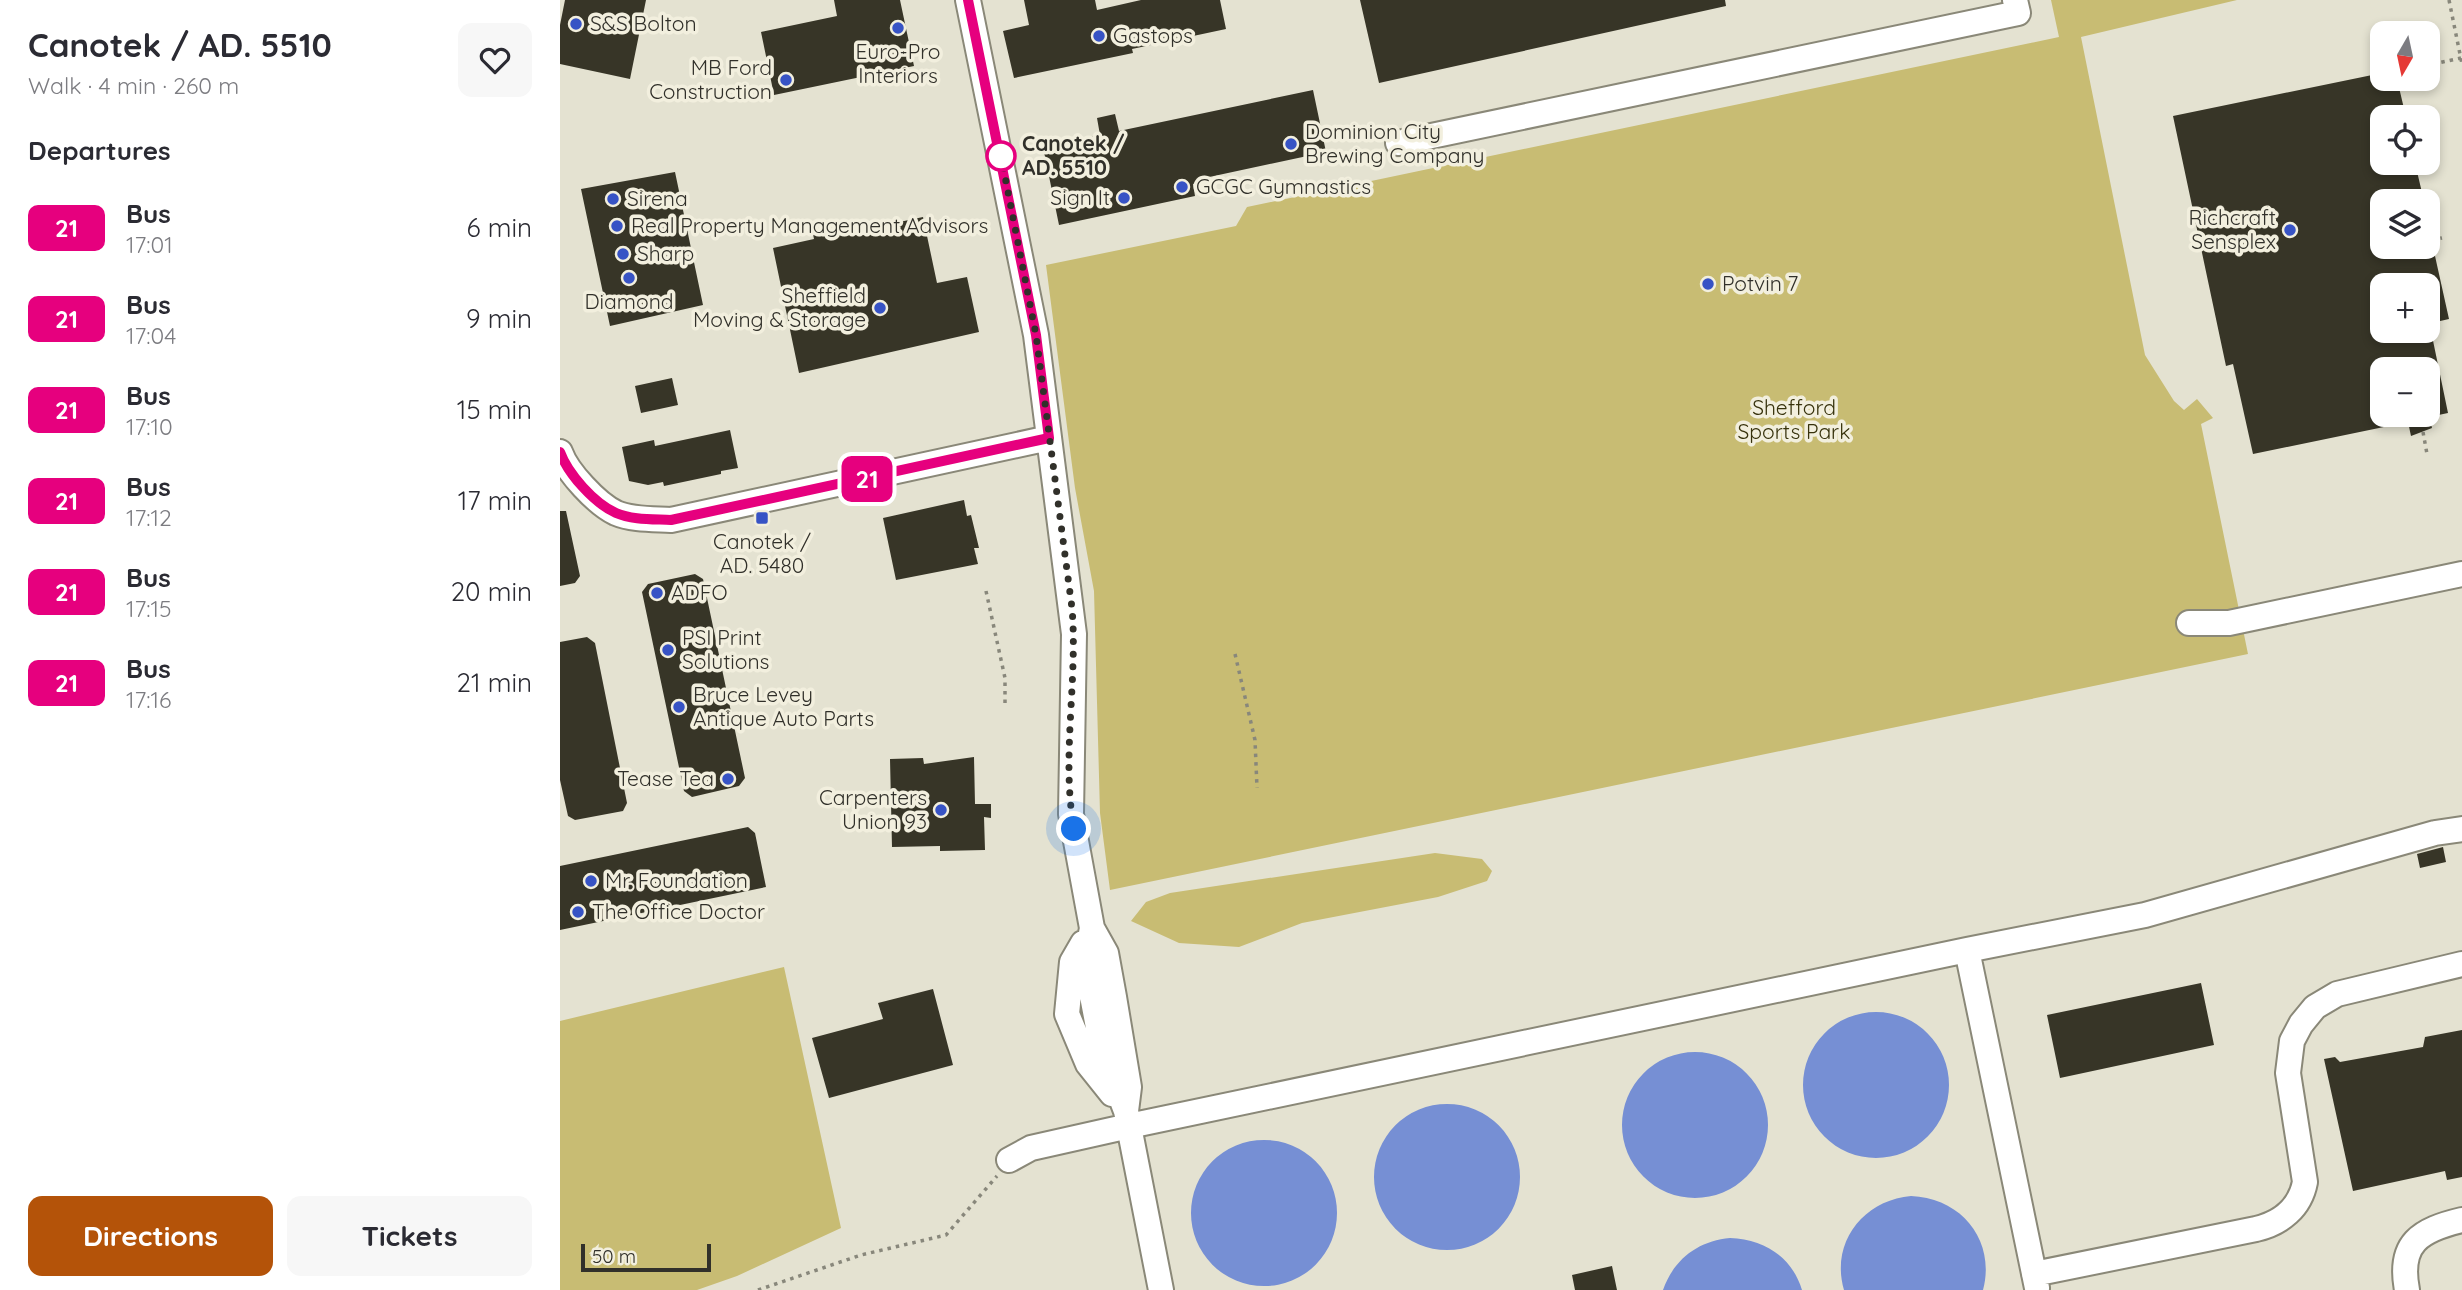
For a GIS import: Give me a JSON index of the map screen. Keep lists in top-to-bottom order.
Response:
{
  "parks": ["Shefford Sports Park"],
  "places": {
    "other": [
      "S&S Bolton",
      "Euro-Pro Interiors",
      "Gastops",
      "MB Ford Construction",
      "Dominion City Brewing Company",
      "Canotek / AD. 5510",
      "GCGC Gymnastics",
      "Sign It",
      "Sirena",
      "Real Property Management Advisors",
      "Richcraft Sensplex",
      "Sharp",
      "Diamond",
      "Potvin 7",
      "Sheffield Moving & Storage",
      "ADFO",
      "PSI Print Solutions",
      "Bruce Levey Antique Auto Parts",
      "Tease Tea",
      "Carpenters Union 93",
      "Mr. Foundation",
      "The Office Doctor"
    ],
    "transit": ["Canotek / AD. 5480"]
  },
  "lines": ["bus line 21"],
  "scale_bar": "50 m",
  "north": "bottom",
  "page": {
    "heading": [
      ["Canotek / AD. 5510", "Walk · 4 min · 260 m"],
      "Departures"
    ],
    "on_map": "21",
    "map_buttons": ["+", "−"],
    "list": [
      {
        "mark": "21",
        "name": "Bus",
        "note": "17:01",
        "value": "6 min"
      },
      {
        "mark": "21",
        "name": "Bus",
        "note": "17:04",
        "value": "9 min"
      },
      {
        "mark": "21",
        "name": "Bus",
        "note": "17:10",
        "value": "15 min"
      },
      {
        "mark": "21",
        "name": "Bus",
        "note": "17:12",
        "value": "17 min"
      },
      {
        "mark": "21",
        "name": "Bus",
        "note": "17:15",
        "value": "20 min"
      },
      {
        "mark": "21",
        "name": "Bus",
        "note": "17:16",
        "value": "21 min"
      }
    ],
    "buttons": ["Directions", "Tickets"],
    "scale": "50 m"
  }
}
